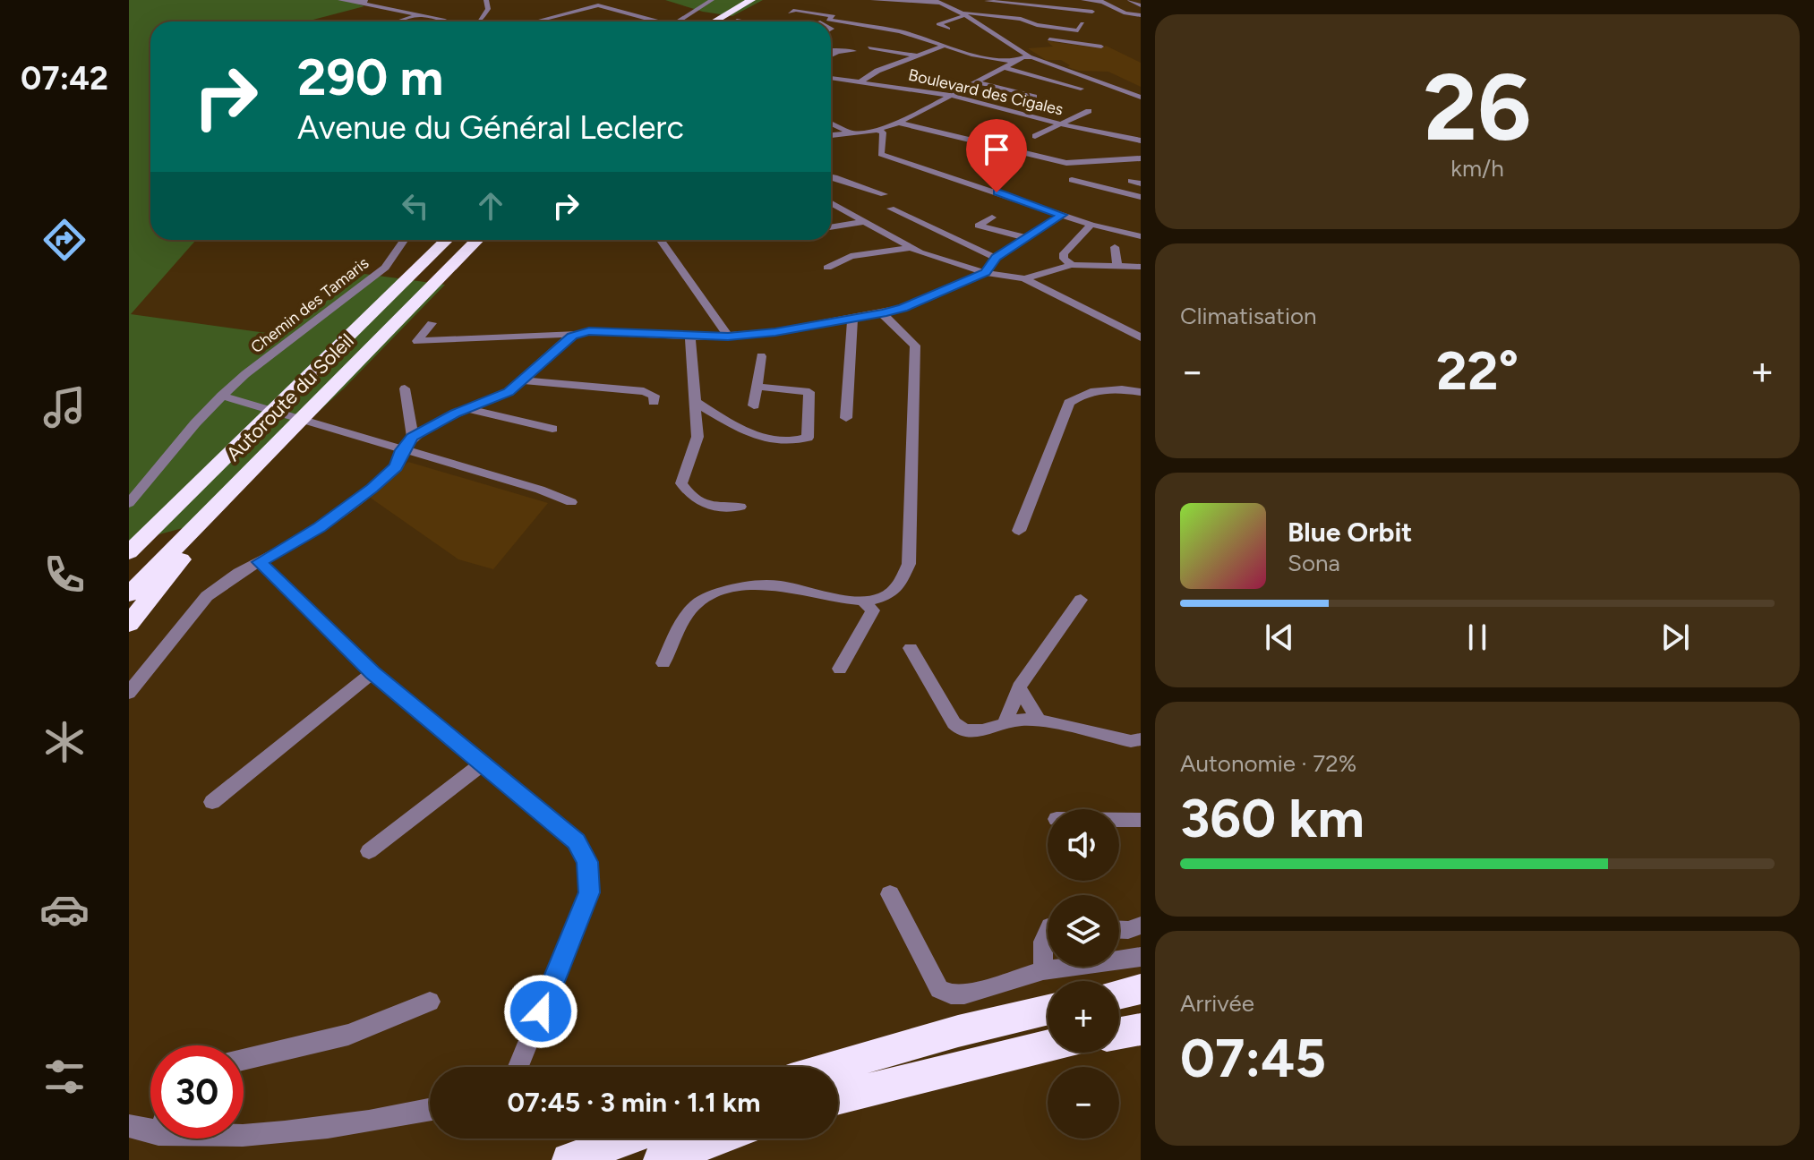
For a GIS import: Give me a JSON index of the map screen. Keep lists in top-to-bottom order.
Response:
{
  "streets": {
    "highway": ["Autoroute du Soleil"],
    "street": ["Boulevard des Cigales", "Chemin des Tamaris"]
  },
  "page": {
    "tabs": "07:42",
    "tile": [
      ["26", "km/h"],
      "Climatisation",
      ["Autonomie · 72%", "360 km"],
      ["Arrivée", "07:45"]
    ],
    "turn": ["290 m", "Avenue du Général Leclerc"],
    "heat": ["−", "22°", "+"],
    "song": ["Blue Orbit", "Sona"],
    "map_buttons": ["+", "−"],
    "limit": "30",
    "trip": "07:45 · 3 min · 1.1 km"
  }
}
